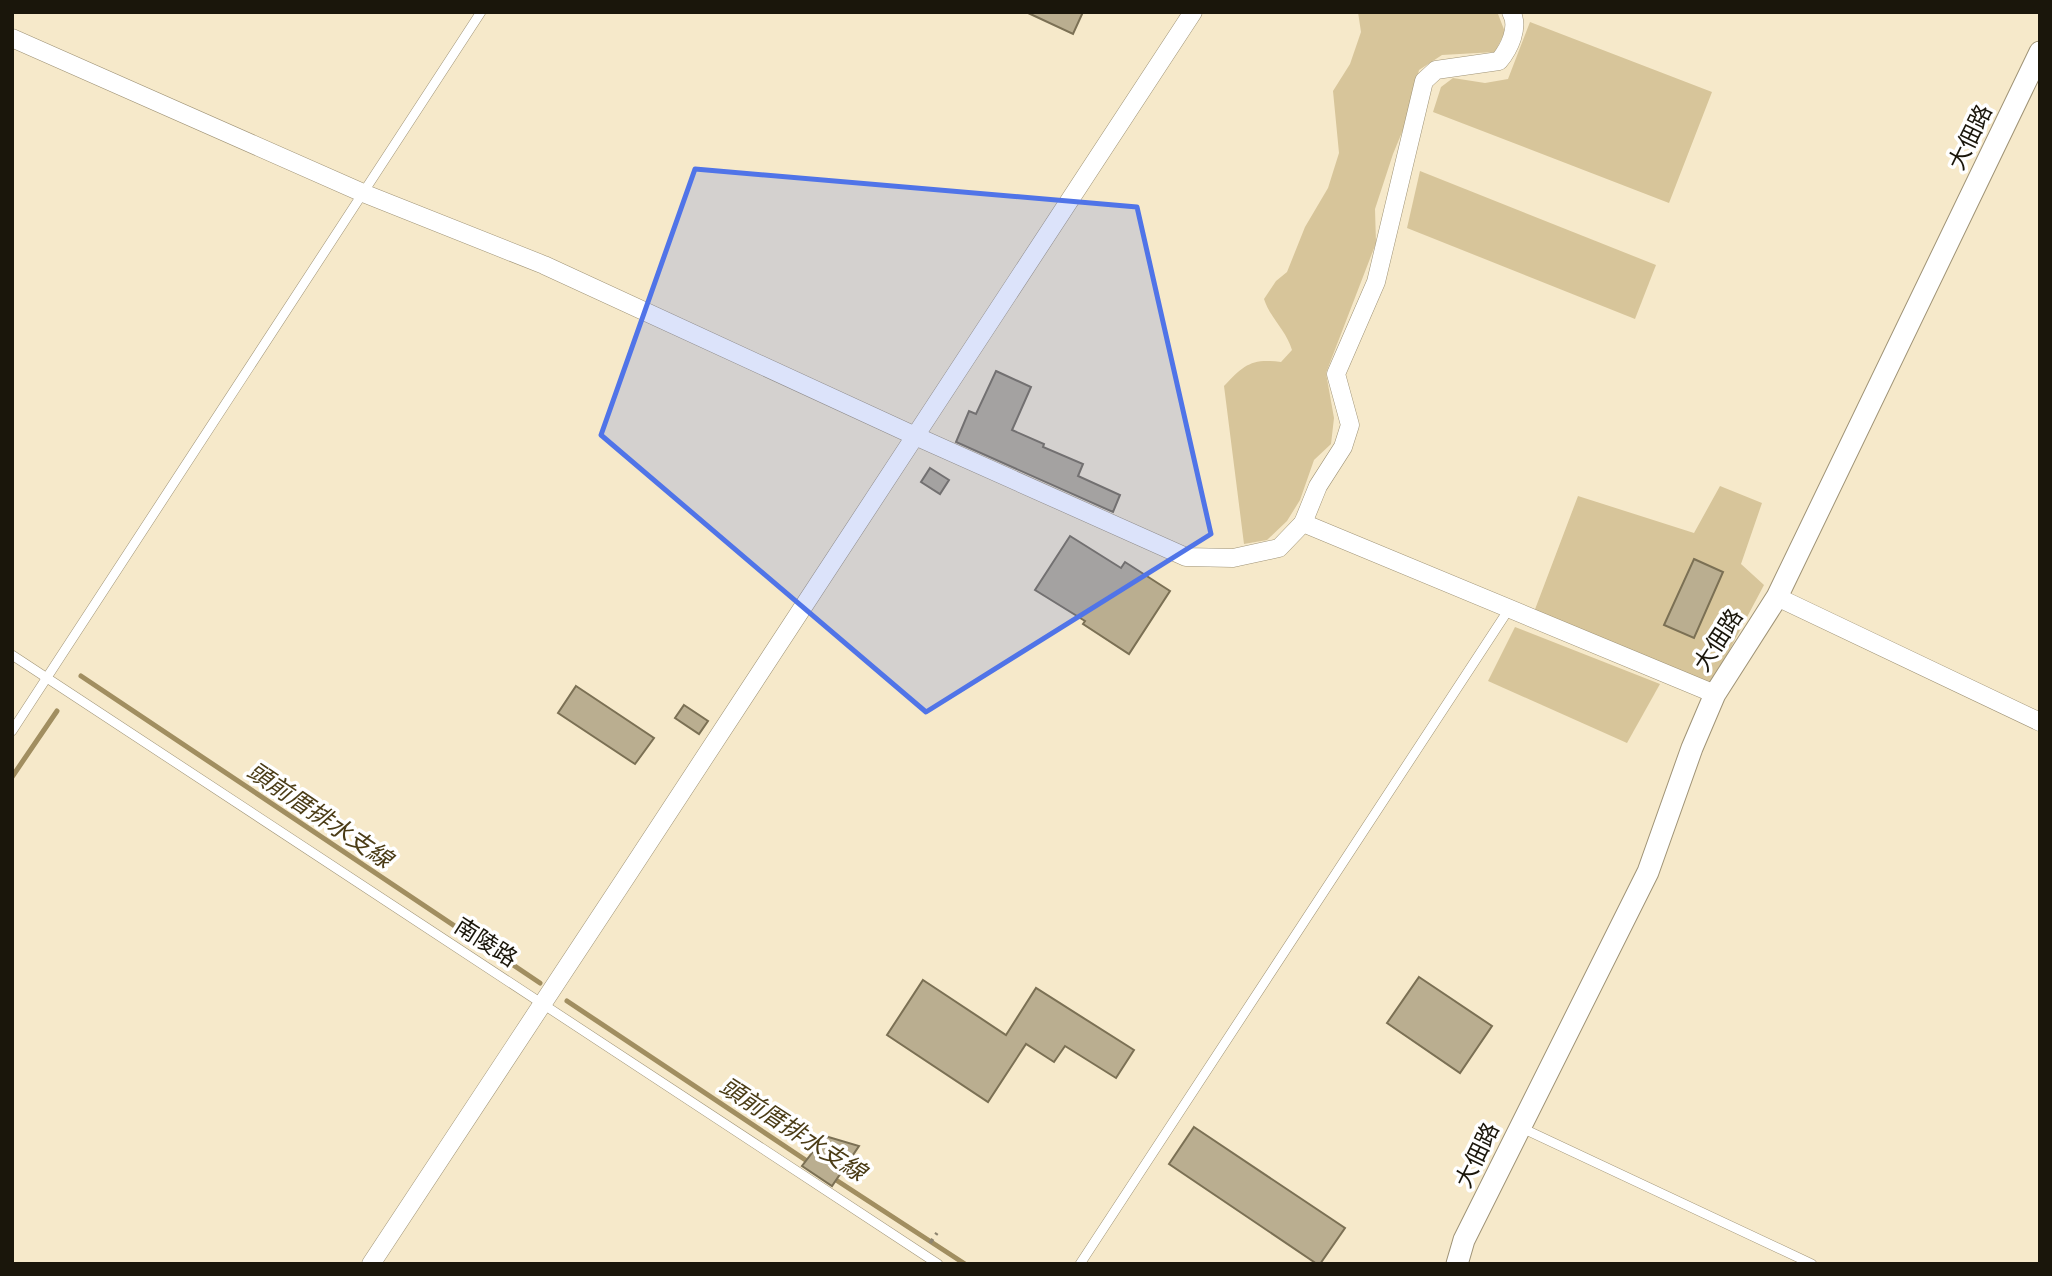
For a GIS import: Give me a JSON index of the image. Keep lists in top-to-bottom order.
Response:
{
  "streets": {
    "street": ["大佃路"],
    "lane": ["南陵路"]
  },
  "water": ["頭前厝排水支線"]
}
